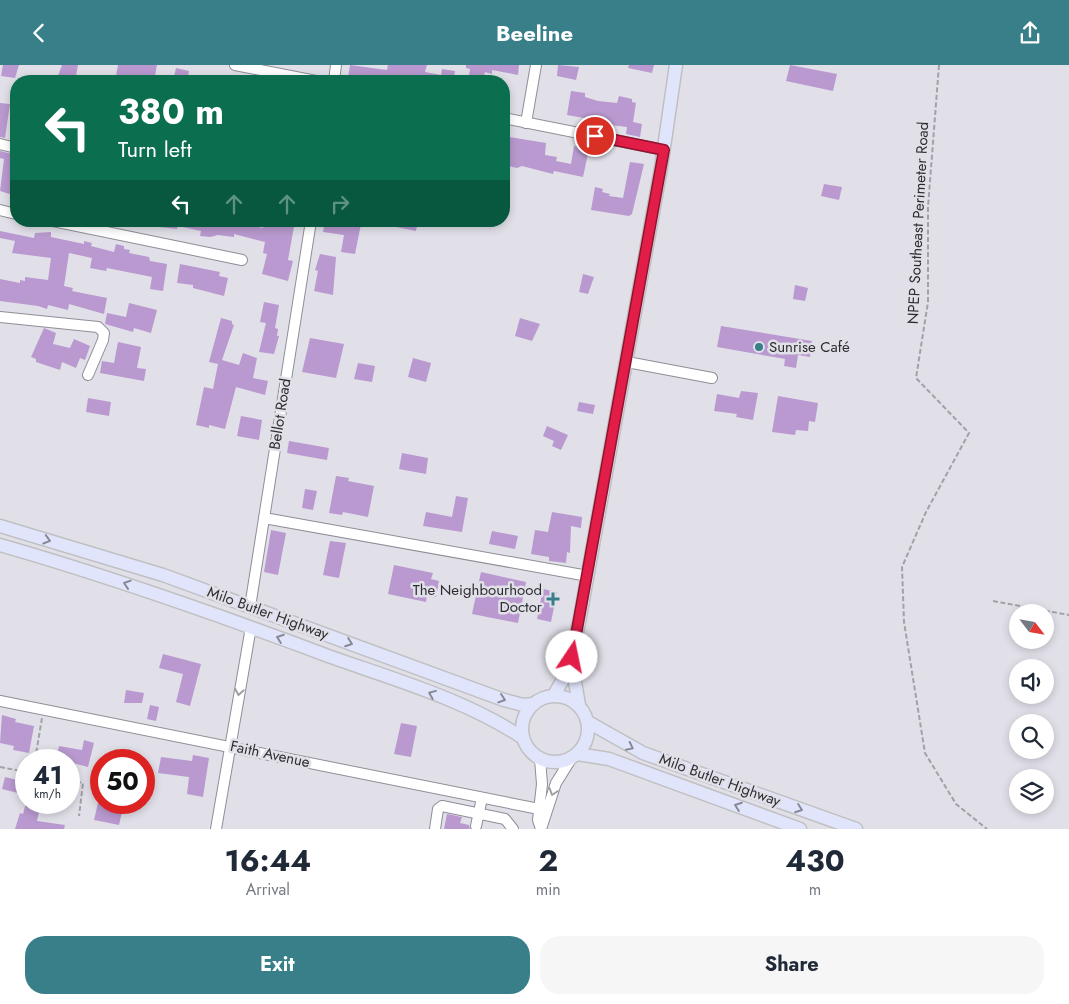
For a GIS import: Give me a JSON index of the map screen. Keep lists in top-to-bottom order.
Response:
{
  "streets": {
    "main road": ["Milo Butler Highway"],
    "street": ["Bellot Road", "Faith Avenue"],
    "path": ["NPEP Southeast Perimeter Road"]
  },
  "crossings": [
    ["Bellot Road", "Milo Butler Highway"]
  ],
  "places": {
    "other": ["Sunrise Café"],
    "health": ["The Neighbourhood Doctor"]
  },
  "north": "bottom right",
  "page": {
    "header": "Beeline",
    "turn": ["380 m", "Turn left"],
    "speed": "41 km/h",
    "limit": "50",
    "eta": [
      "16:44",
      "Arrival",
      "2",
      "min",
      "430",
      "m"
    ],
    "buttons": ["Exit", "Share"]
  }
}
